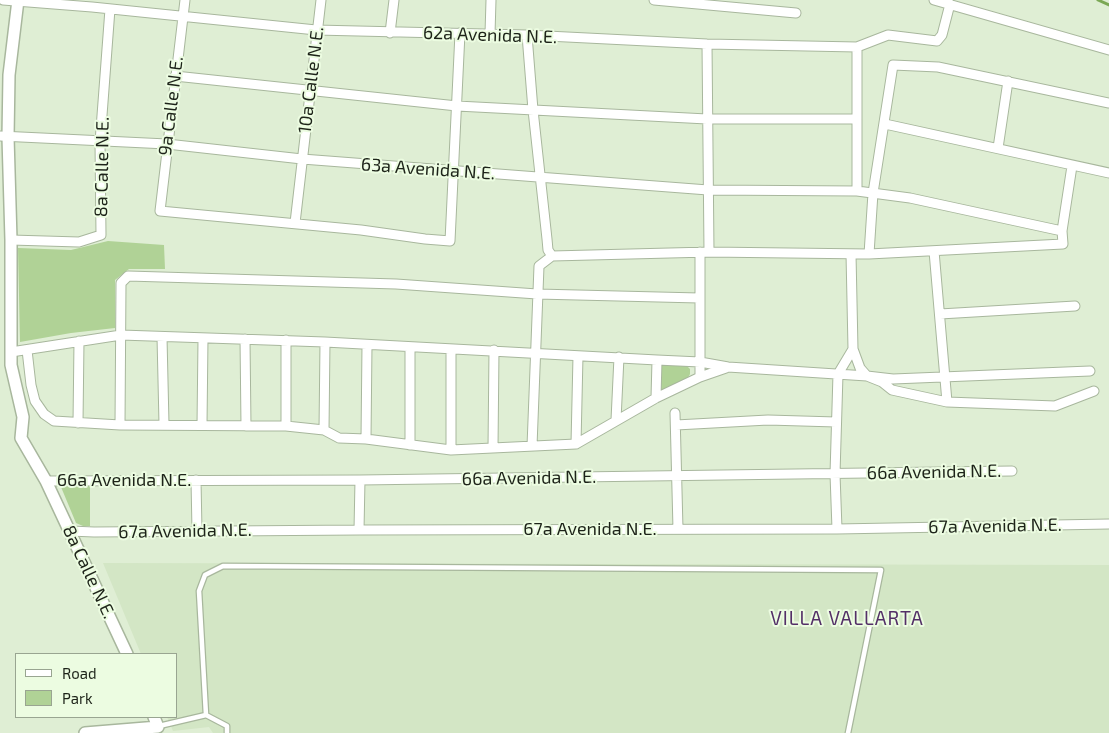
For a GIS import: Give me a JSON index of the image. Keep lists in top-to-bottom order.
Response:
{
  "streets": {
    "street": [
      "62a Avenida N.E.",
      "10a Calle N.E.",
      "9a Calle N.E.",
      "8a Calle N.E.",
      "63a Avenida N.E.",
      "66a Avenida N.E.",
      "67a Avenida N.E."
    ]
  },
  "crossings": [
    ["62a Avenida N.E.", "10a Calle N.E."],
    ["62a Avenida N.E.", "9a Calle N.E."],
    ["62a Avenida N.E.", "8a Calle N.E."],
    ["10a Calle N.E.", "9a Calle N.E."],
    ["10a Calle N.E.", "63a Avenida N.E."],
    ["9a Calle N.E.", "63a Avenida N.E."],
    ["8a Calle N.E.", "63a Avenida N.E."],
    ["8a Calle N.E.", "66a Avenida N.E."],
    ["8a Calle N.E.", "67a Avenida N.E."]
  ],
  "districts": ["VILLA VALLARTA"],
  "legend": ["Road", "Park"]
}
